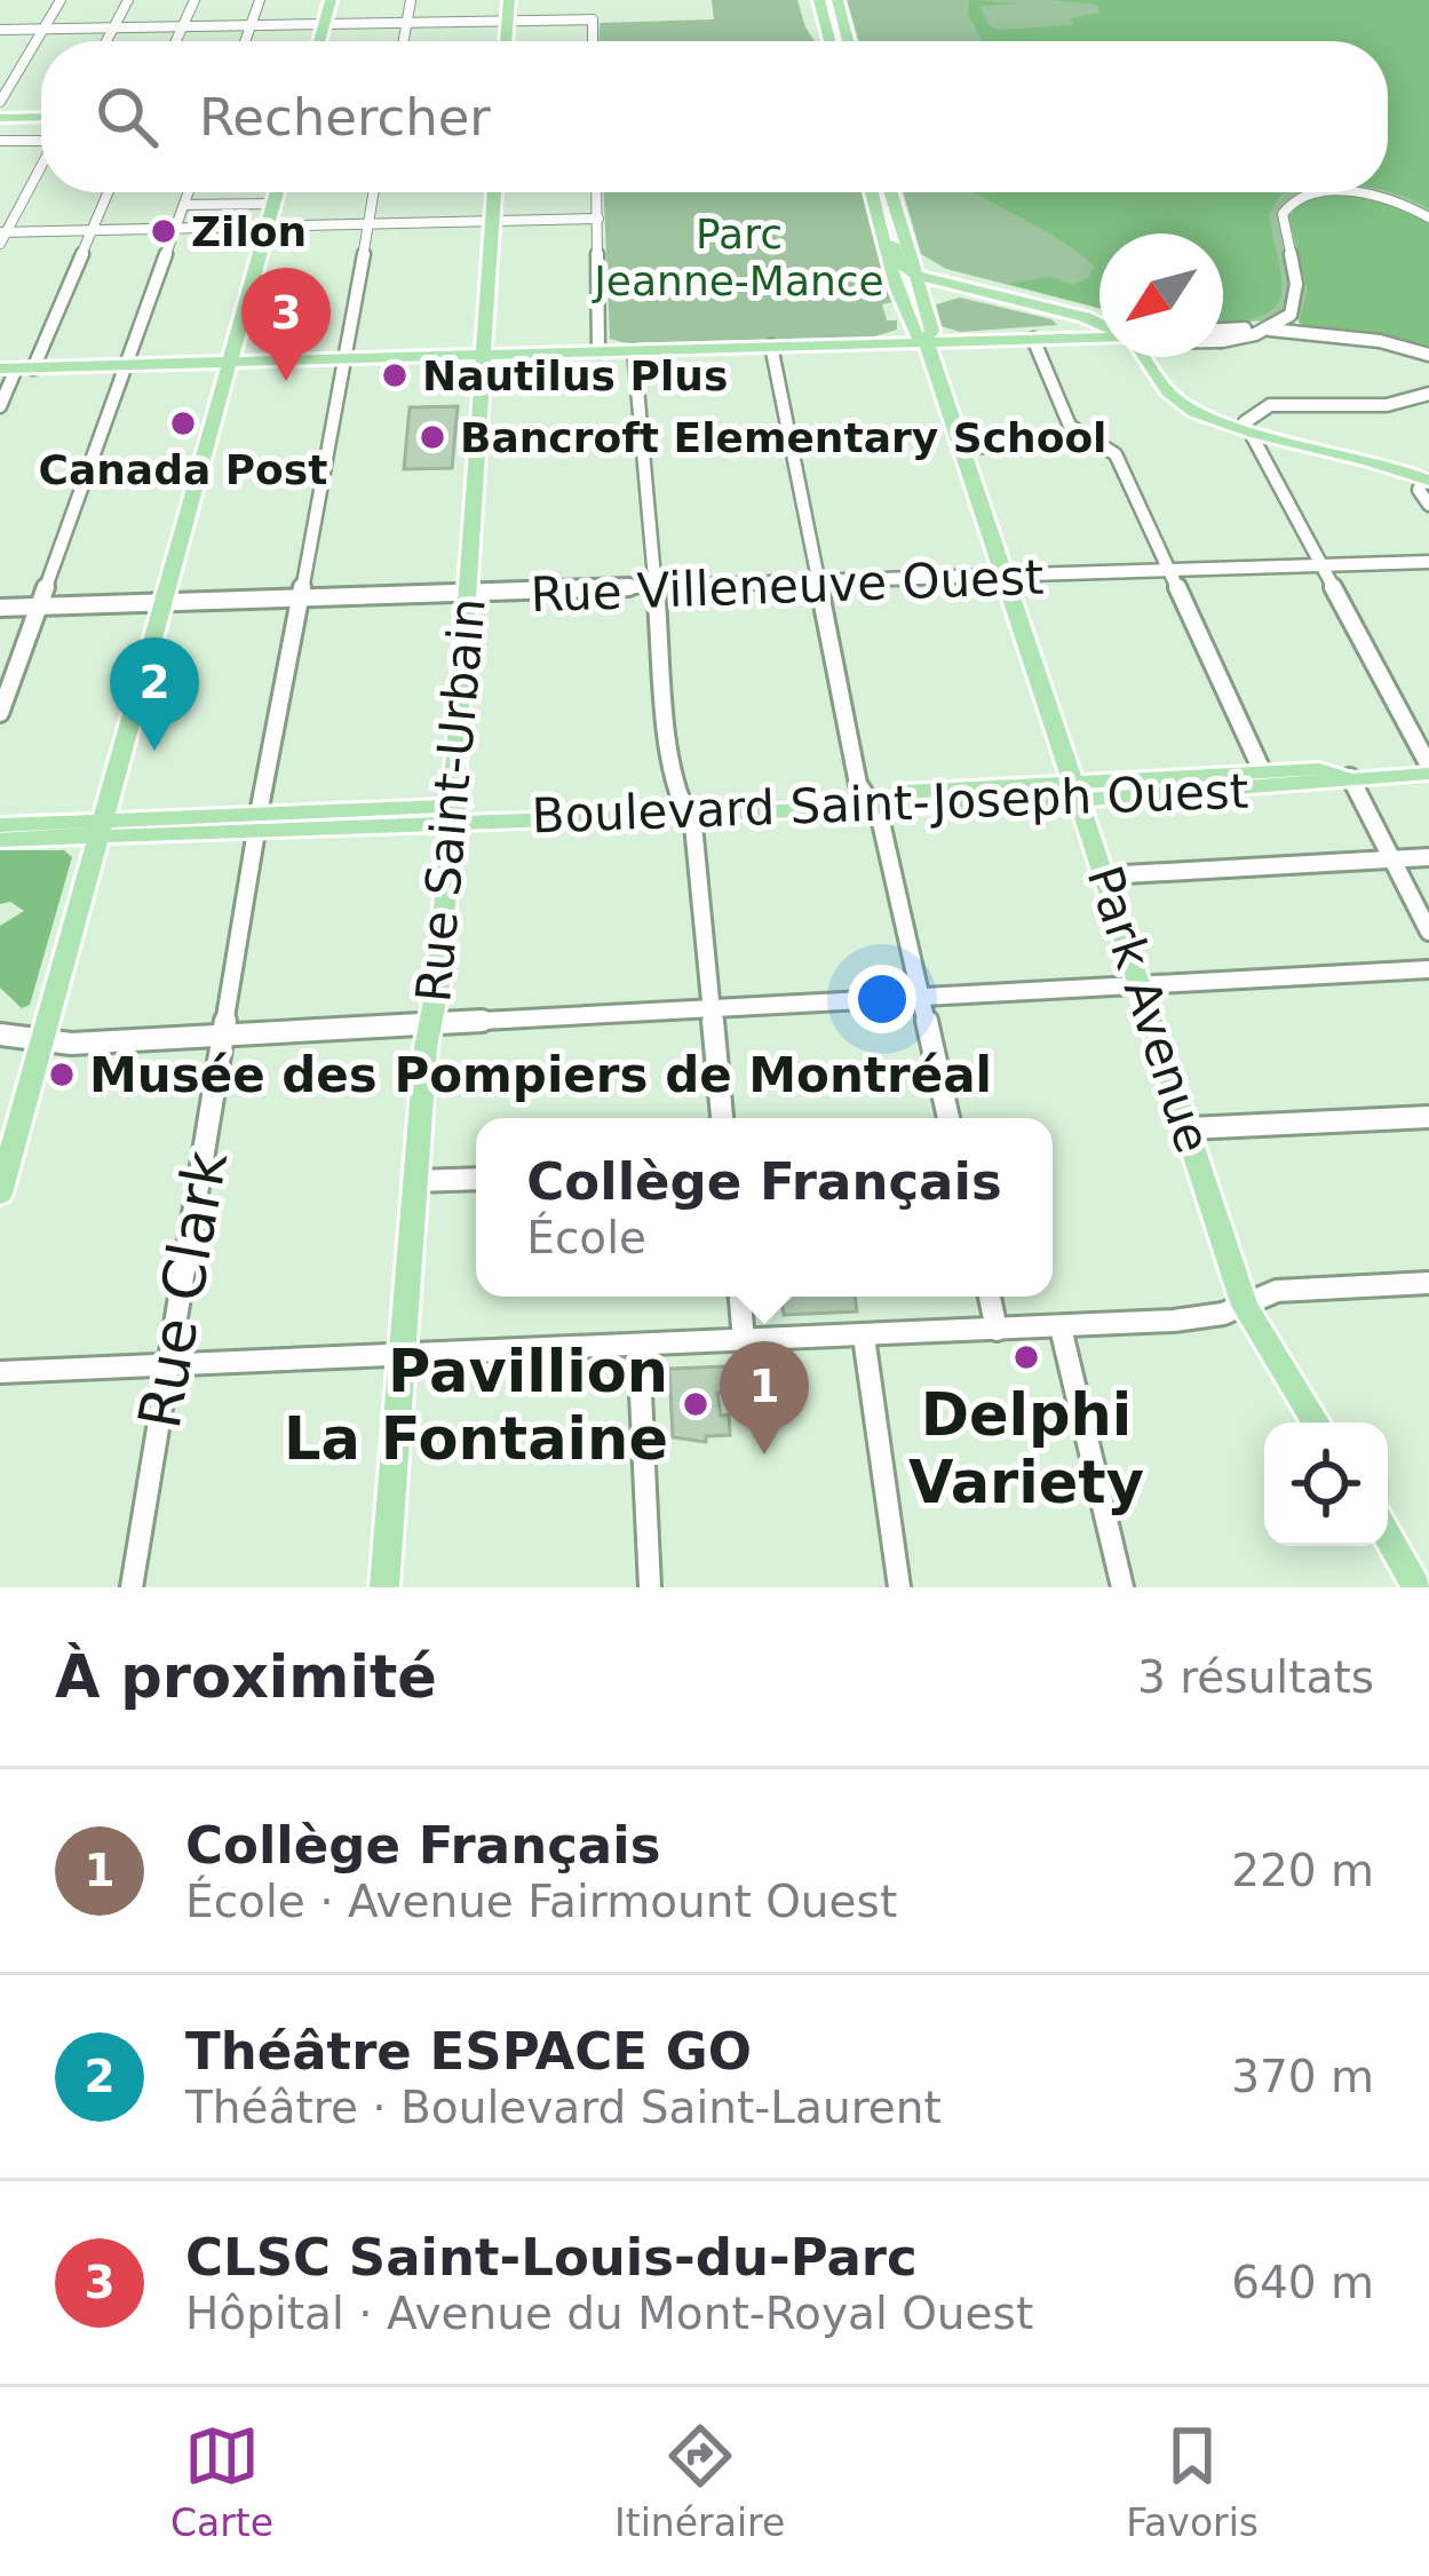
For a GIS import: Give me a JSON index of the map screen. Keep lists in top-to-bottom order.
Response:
{
  "streets": {
    "main road": ["Rue Saint-Urbain", "Boulevard Saint-Joseph Ouest", "Park Avenue"],
    "street": ["Rue Villeneuve Ouest", "Rue Clark"]
  },
  "crossings": [
    ["Rue Villeneuve Ouest", "Rue Saint-Urbain"],
    ["Rue Villeneuve Ouest", "Park Avenue"],
    ["Rue Villeneuve Ouest", "Rue Clark"],
    ["Rue Saint-Urbain", "Boulevard Saint-Joseph Ouest"],
    ["Boulevard Saint-Joseph Ouest", "Park Avenue"],
    ["Boulevard Saint-Joseph Ouest", "Rue Clark"]
  ],
  "parks": ["Parc Jeanne-Mance"],
  "places": [
    "Zilon",
    "Nautilus Plus",
    "Canada Post",
    "Bancroft Elementary School",
    "Musée des Pompiers de Montréal",
    "Delphi Variety",
    "Pavillion La Fontaine"
  ],
  "north": "bottom left",
  "page": {
    "search": "Rechercher",
    "pins": ["3", "2", "1"],
    "popup": ["Collège Français", "École"],
    "heading": ["À proximité", "3 résultats"],
    "list": [
      {
        "mark": "1",
        "name": "Collège Français",
        "note": "École · Avenue Fairmount Ouest",
        "value": "220 m"
      },
      {
        "mark": "2",
        "name": "Théâtre ESPACE GO",
        "note": "Théâtre · Boulevard Saint-Laurent",
        "value": "370 m"
      },
      {
        "mark": "3",
        "name": "CLSC Saint-Louis-du-Parc",
        "note": "Hôpital · Avenue du Mont-Royal Ouest",
        "value": "640 m"
      }
    ],
    "nav": ["Carte", "Itinéraire", "Favoris"]
  }
}
